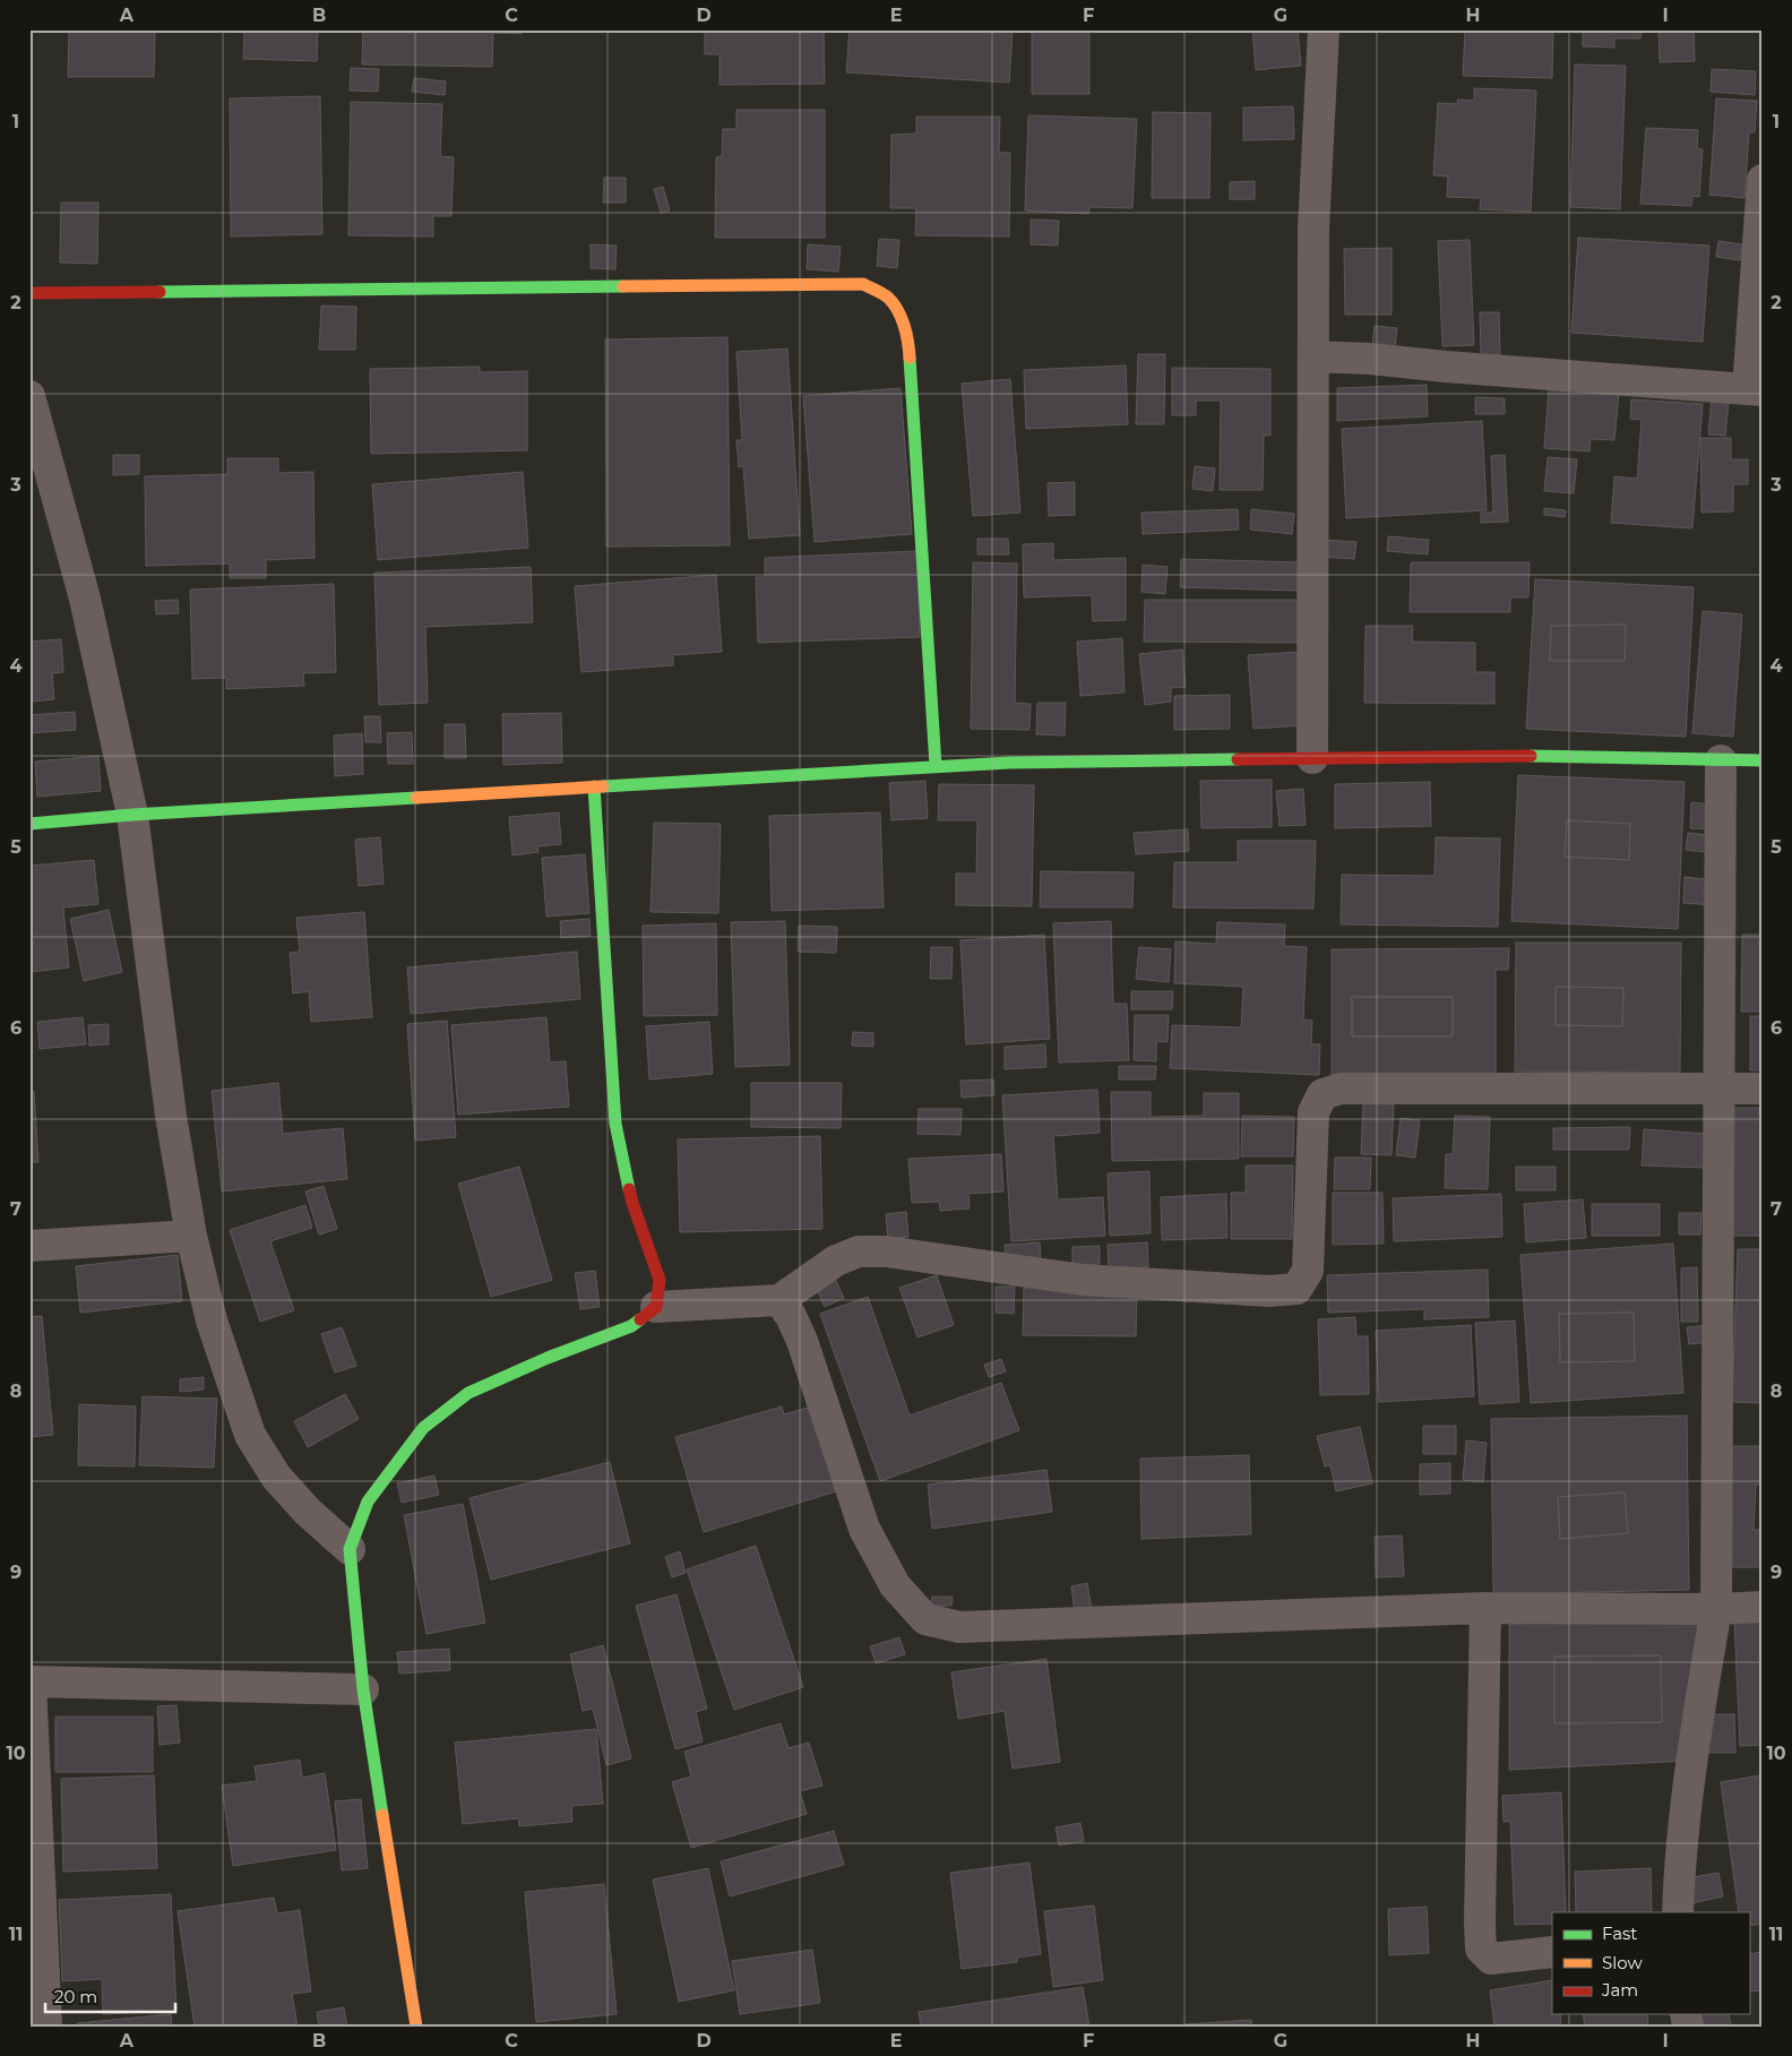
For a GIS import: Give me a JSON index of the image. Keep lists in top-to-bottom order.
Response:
{
  "legend": ["Fast", "Slow", "Jam"],
  "scale_bar": "20 m",
  "grid": {
    "columns": [
      "A",
      "B",
      "C",
      "D",
      "E",
      "F",
      "G",
      "H",
      "I"
    ],
    "rows": [
      "1",
      "2",
      "3",
      "4",
      "5",
      "6",
      "7",
      "8",
      "9",
      "10",
      "11"
    ]
  }
}
